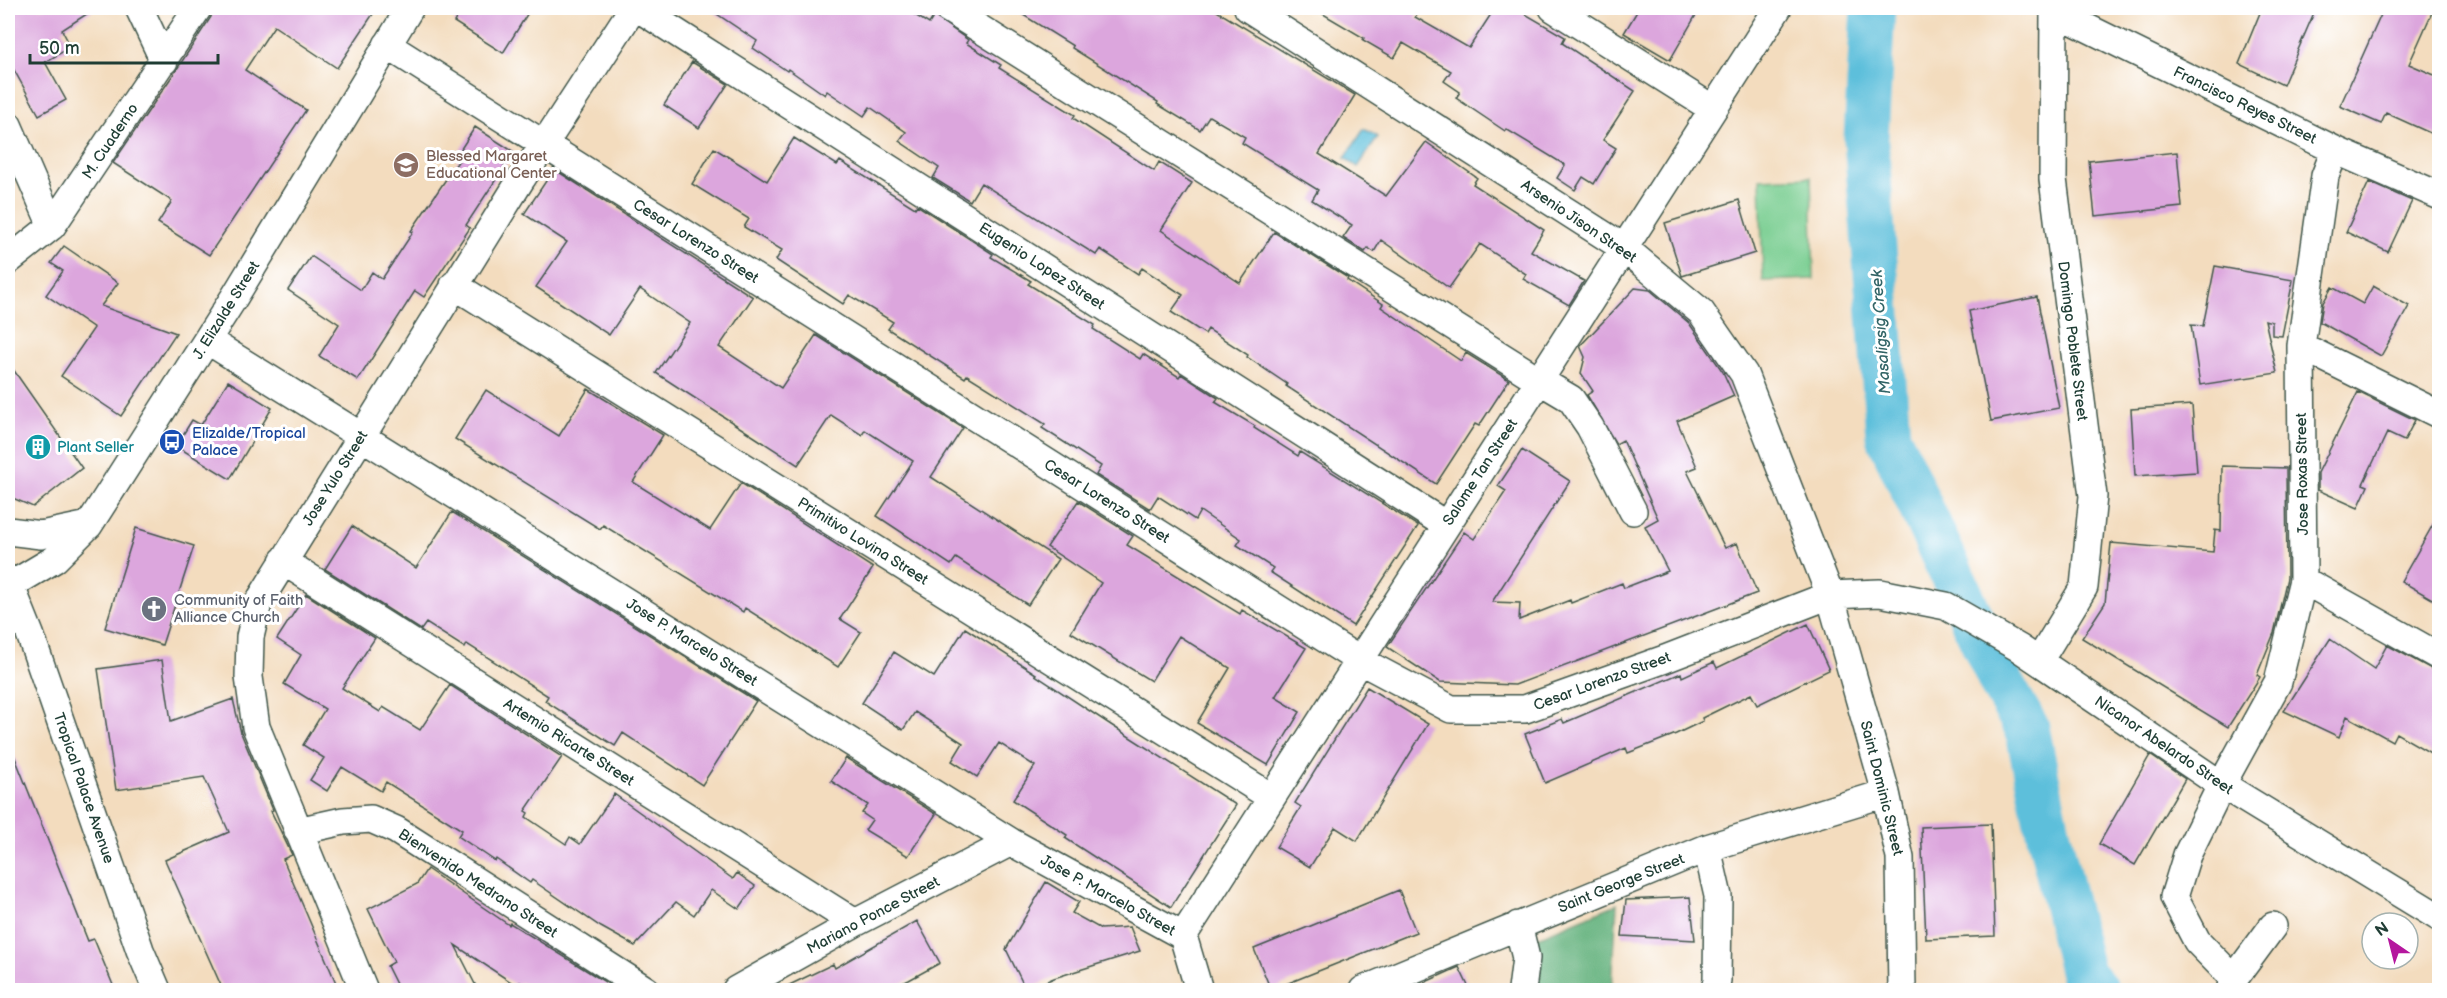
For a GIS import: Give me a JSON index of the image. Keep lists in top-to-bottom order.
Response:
{
  "streets": {
    "street": [
      "Francisco Reyes Street",
      "M. Cuaderno",
      "Arsenio Jison Street",
      "Cesar Lorenzo Street",
      "Eugenio Lopez Street",
      "J. Elizalde Street",
      "Domingo Poblete Street",
      "Salome Tan Street",
      "Jose Roxas Street",
      "Jose Yulo Street",
      "Primitivo Lovina Street",
      "Jose P. Marcelo Street",
      "Artemio Ricarte Street",
      "Nicanor Abelardo Street",
      "Tropical Palace Avenue",
      "Saint Dominic Street",
      "Bienvenido Medrano Street",
      "Saint George Street",
      "Mariano Ponce Street"
    ]
  },
  "crossings": [
    ["Francisco Reyes Street", "Domingo Poblete Street"],
    ["Francisco Reyes Street", "Jose Roxas Street"],
    ["Arsenio Jison Street", "Cesar Lorenzo Street"],
    ["Arsenio Jison Street", "Salome Tan Street"],
    ["Arsenio Jison Street", "Saint Dominic Street"],
    ["Cesar Lorenzo Street", "J. Elizalde Street"],
    ["Cesar Lorenzo Street", "Salome Tan Street"],
    ["Cesar Lorenzo Street", "Jose Yulo Street"],
    ["Cesar Lorenzo Street", "Nicanor Abelardo Street"],
    ["Eugenio Lopez Street", "Salome Tan Street"],
    ["J. Elizalde Street", "Jose P. Marcelo Street"],
    ["J. Elizalde Street", "Tropical Palace Avenue"],
    ["Domingo Poblete Street", "Nicanor Abelardo Street"],
    ["Salome Tan Street", "Primitivo Lovina Street"],
    ["Salome Tan Street", "Jose P. Marcelo Street"],
    ["Jose Roxas Street", "Nicanor Abelardo Street"],
    ["Jose Yulo Street", "Primitivo Lovina Street"],
    ["Jose Yulo Street", "Jose P. Marcelo Street"],
    ["Jose Yulo Street", "Artemio Ricarte Street"],
    ["Jose Yulo Street", "Bienvenido Medrano Street"],
    ["Jose P. Marcelo Street", "Mariano Ponce Street"],
    ["Artemio Ricarte Street", "Mariano Ponce Street"],
    ["Saint Dominic Street", "Saint George Street"]
  ],
  "water": ["Masaligsig Creek"],
  "places": {
    "school or university": ["Blessed Margaret Educational Center"],
    "bus stop": ["Elizalde/Tropical Palace"],
    "building": ["Plant Seller"],
    "church": ["Community of Faith Alliance Church"]
  },
  "scale_bar": "50 m",
  "north": "top left"
}
